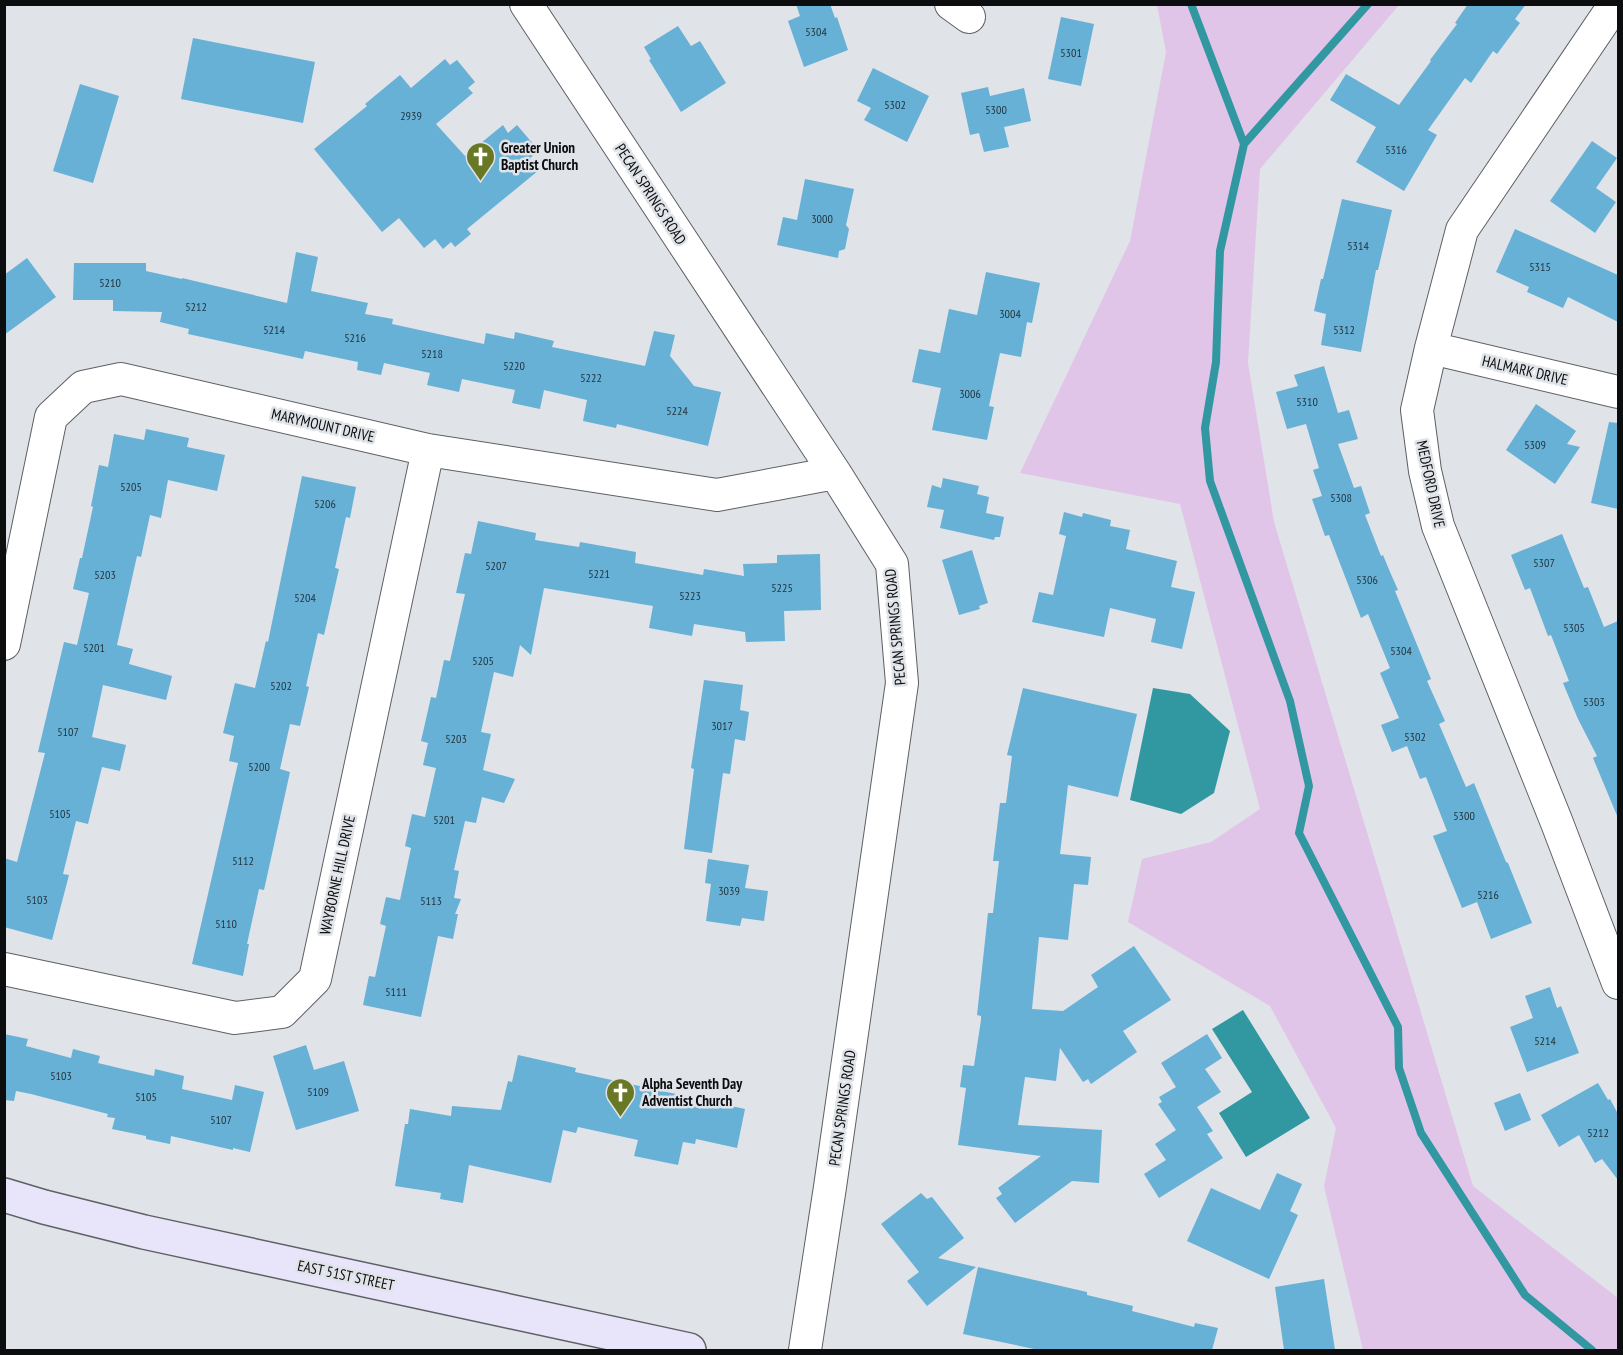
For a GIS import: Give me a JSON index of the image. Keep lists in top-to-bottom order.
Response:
{
  "streets": {
    "main road": ["EAST 51ST STREET"],
    "street": [
      "PECAN SPRINGS ROAD",
      "HALMARK DRIVE",
      "MARYMOUNT DRIVE",
      "MEDFORD DRIVE",
      "WAYBORNE HILL DRIVE"
    ]
  },
  "crossings": [
    ["PECAN SPRINGS ROAD", "MARYMOUNT DRIVE"],
    ["HALMARK DRIVE", "MEDFORD DRIVE"],
    ["MARYMOUNT DRIVE", "WAYBORNE HILL DRIVE"]
  ],
  "places": {
    "church": ["Greater Union Baptist Church", "Alpha Seventh Day Adventist Church"]
  },
  "house_numbers": [
    "5304",
    "5301",
    "5302",
    "5300",
    "2939",
    "5316",
    "3000",
    "5314",
    "5315",
    "5210",
    "5212",
    "3004",
    "5214",
    "5312",
    "5216",
    "5218",
    "5220",
    "5222",
    "3006",
    "5310",
    "5224",
    "5309",
    "5205",
    "5308",
    "5206",
    "5307",
    "5207",
    "5221",
    "5203",
    "5306",
    "5225",
    "5223",
    "5204",
    "5305",
    "5201",
    "5304",
    "5205",
    "5202",
    "5303",
    "3017",
    "5107",
    "5302",
    "5203",
    "5200",
    "5105",
    "5300",
    "5201",
    "5112",
    "3039",
    "5216",
    "5103",
    "5113",
    "5110",
    "5111",
    "5214",
    "5103",
    "5109",
    "5105",
    "5107",
    "5212"
  ]
}
